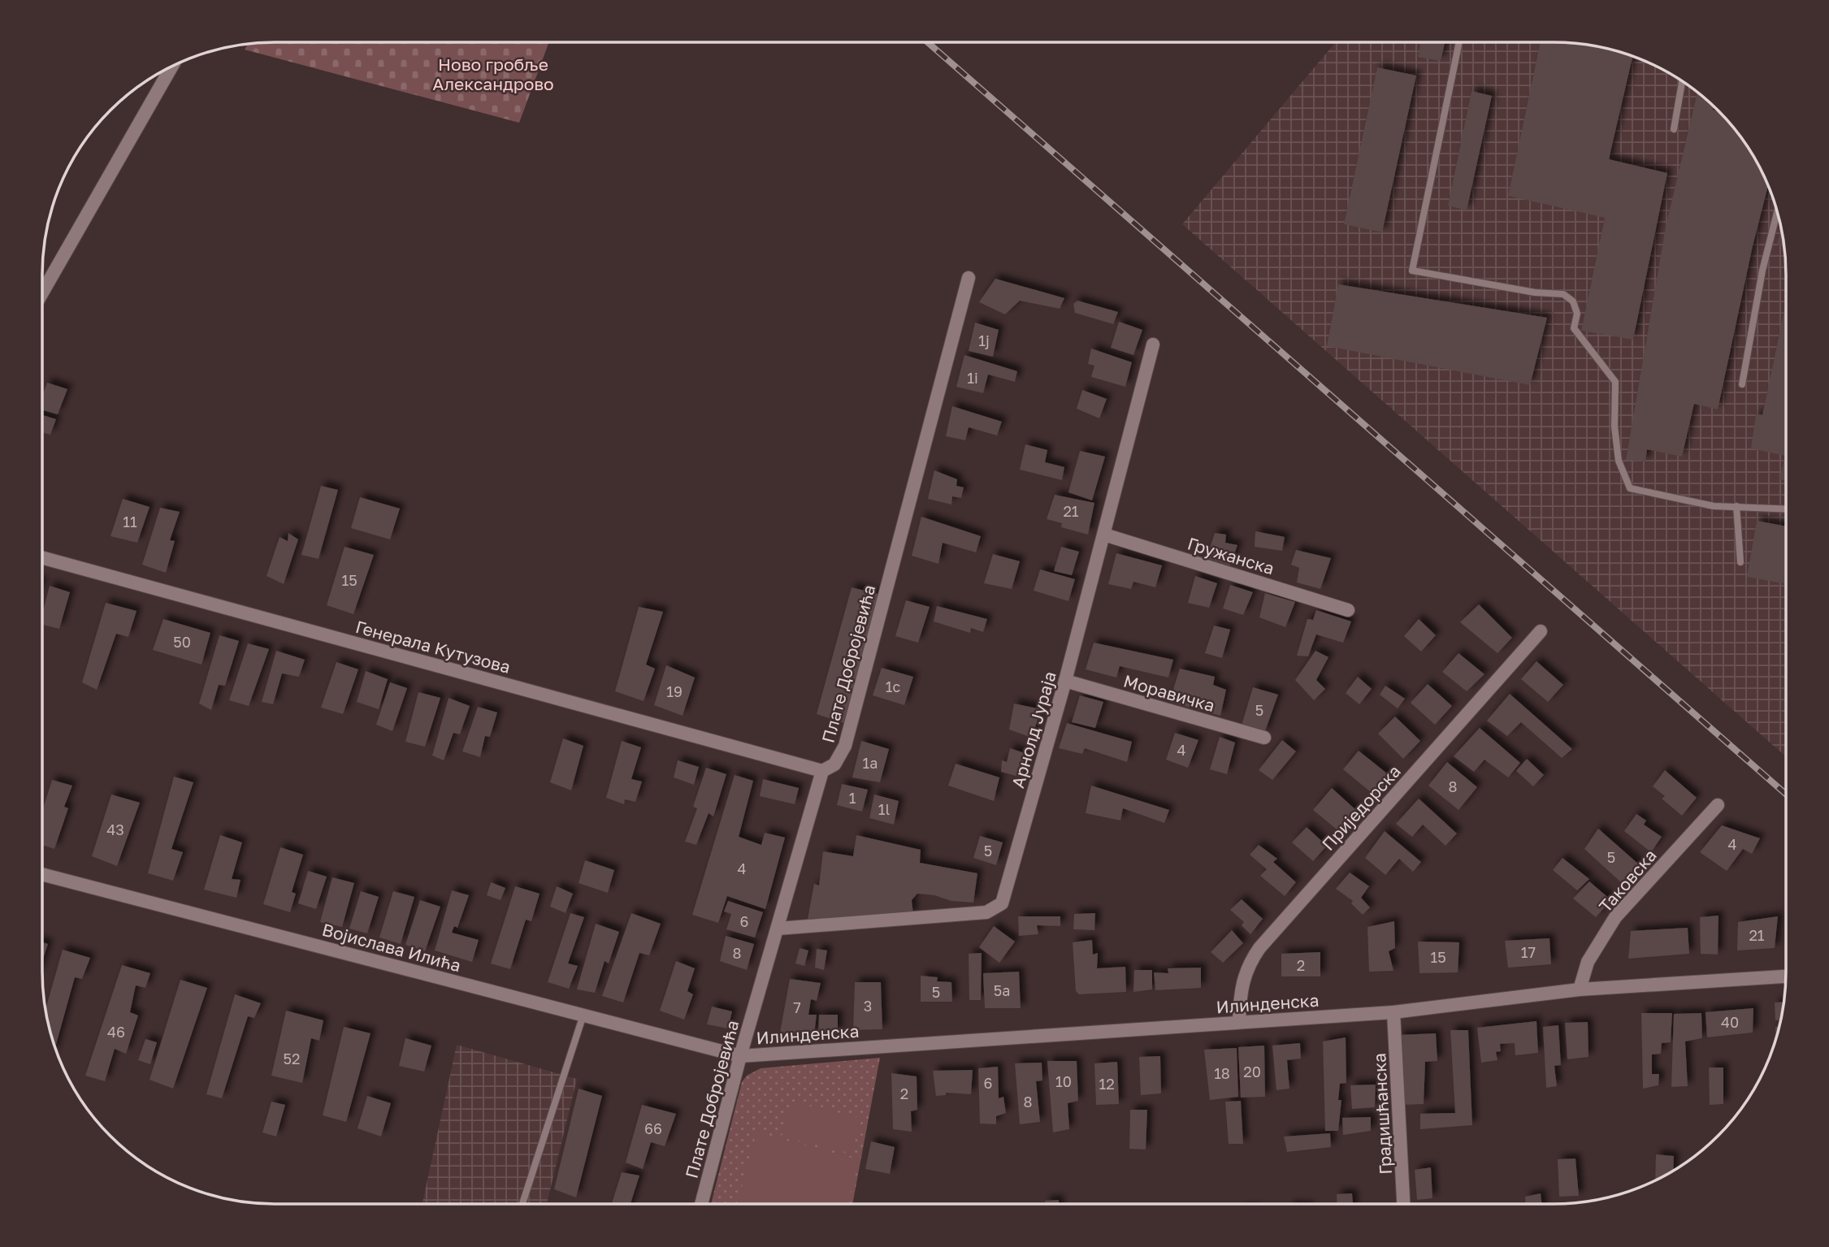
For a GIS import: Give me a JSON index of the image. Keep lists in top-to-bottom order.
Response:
{
  "streets": {
    "street": [
      "Гружанска",
      "Генерала Кутузова",
      "Плате Добројевића",
      "Моравичка",
      "Арнолд Јураја",
      "Приједорска",
      "Таковска",
      "Војислава Илића",
      "Илинденска",
      "Градишћанска"
    ]
  },
  "crossings": [
    ["Гружанска", "Арнолд Јураја"],
    ["Генерала Кутузова", "Плате Добројевића"],
    ["Плате Добројевића", "Арнолд Јураја"],
    ["Плате Добројевића", "Војислава Илића"],
    ["Плате Добројевића", "Илинденска"],
    ["Моравичка", "Арнолд Јураја"],
    ["Приједорска", "Илинденска"],
    ["Таковска", "Илинденска"],
    ["Војислава Илића", "Илинденска"],
    ["Илинденска", "Градишћанска"]
  ],
  "parks": ["Ново гробље Александрово"],
  "house_numbers": [
    "1j",
    "1i",
    "21",
    "11",
    "15",
    "50",
    "1c",
    "19",
    "5",
    "4",
    "1a",
    "8",
    "1",
    "1l",
    "43",
    "4",
    "5",
    "5",
    "4",
    "6",
    "21",
    "17",
    "8",
    "15",
    "2",
    "5a",
    "5",
    "3",
    "7",
    "40",
    "46",
    "52",
    "20",
    "18",
    "10",
    "6",
    "12",
    "2",
    "8",
    "66"
  ]
}
